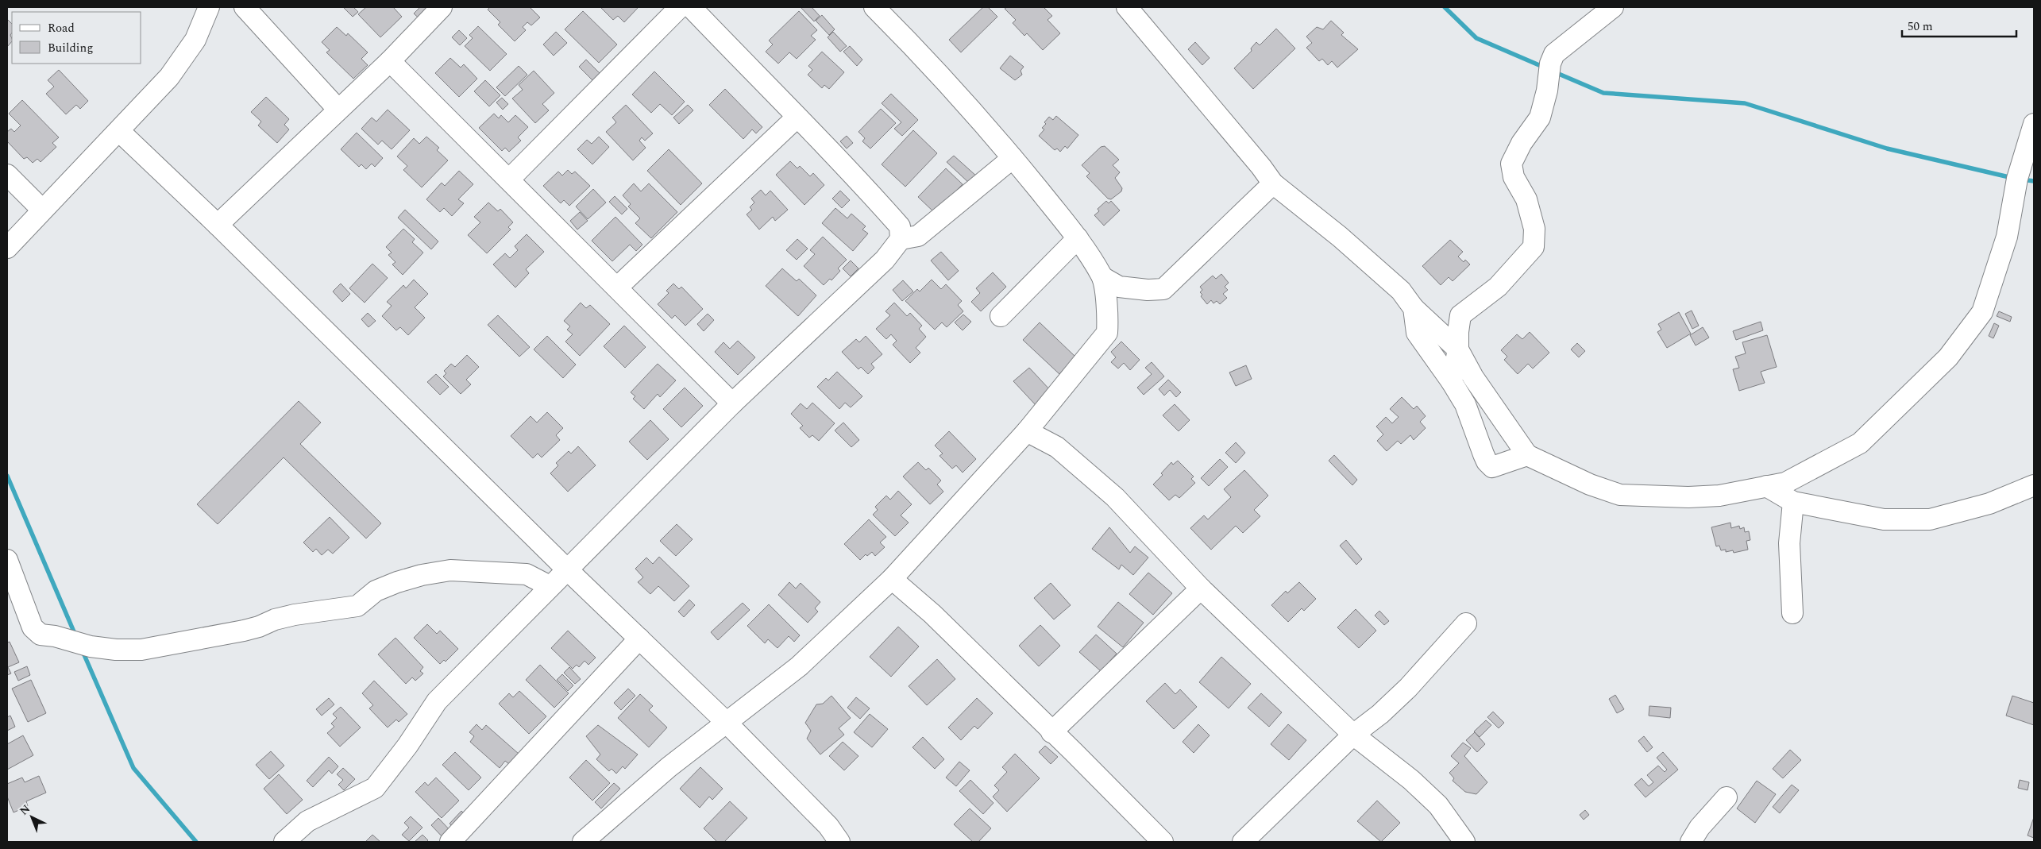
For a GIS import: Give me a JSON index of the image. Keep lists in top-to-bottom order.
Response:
{
  "legend": ["Road", "Building"],
  "scale_bar": "50 m",
  "north": "top left"
}
